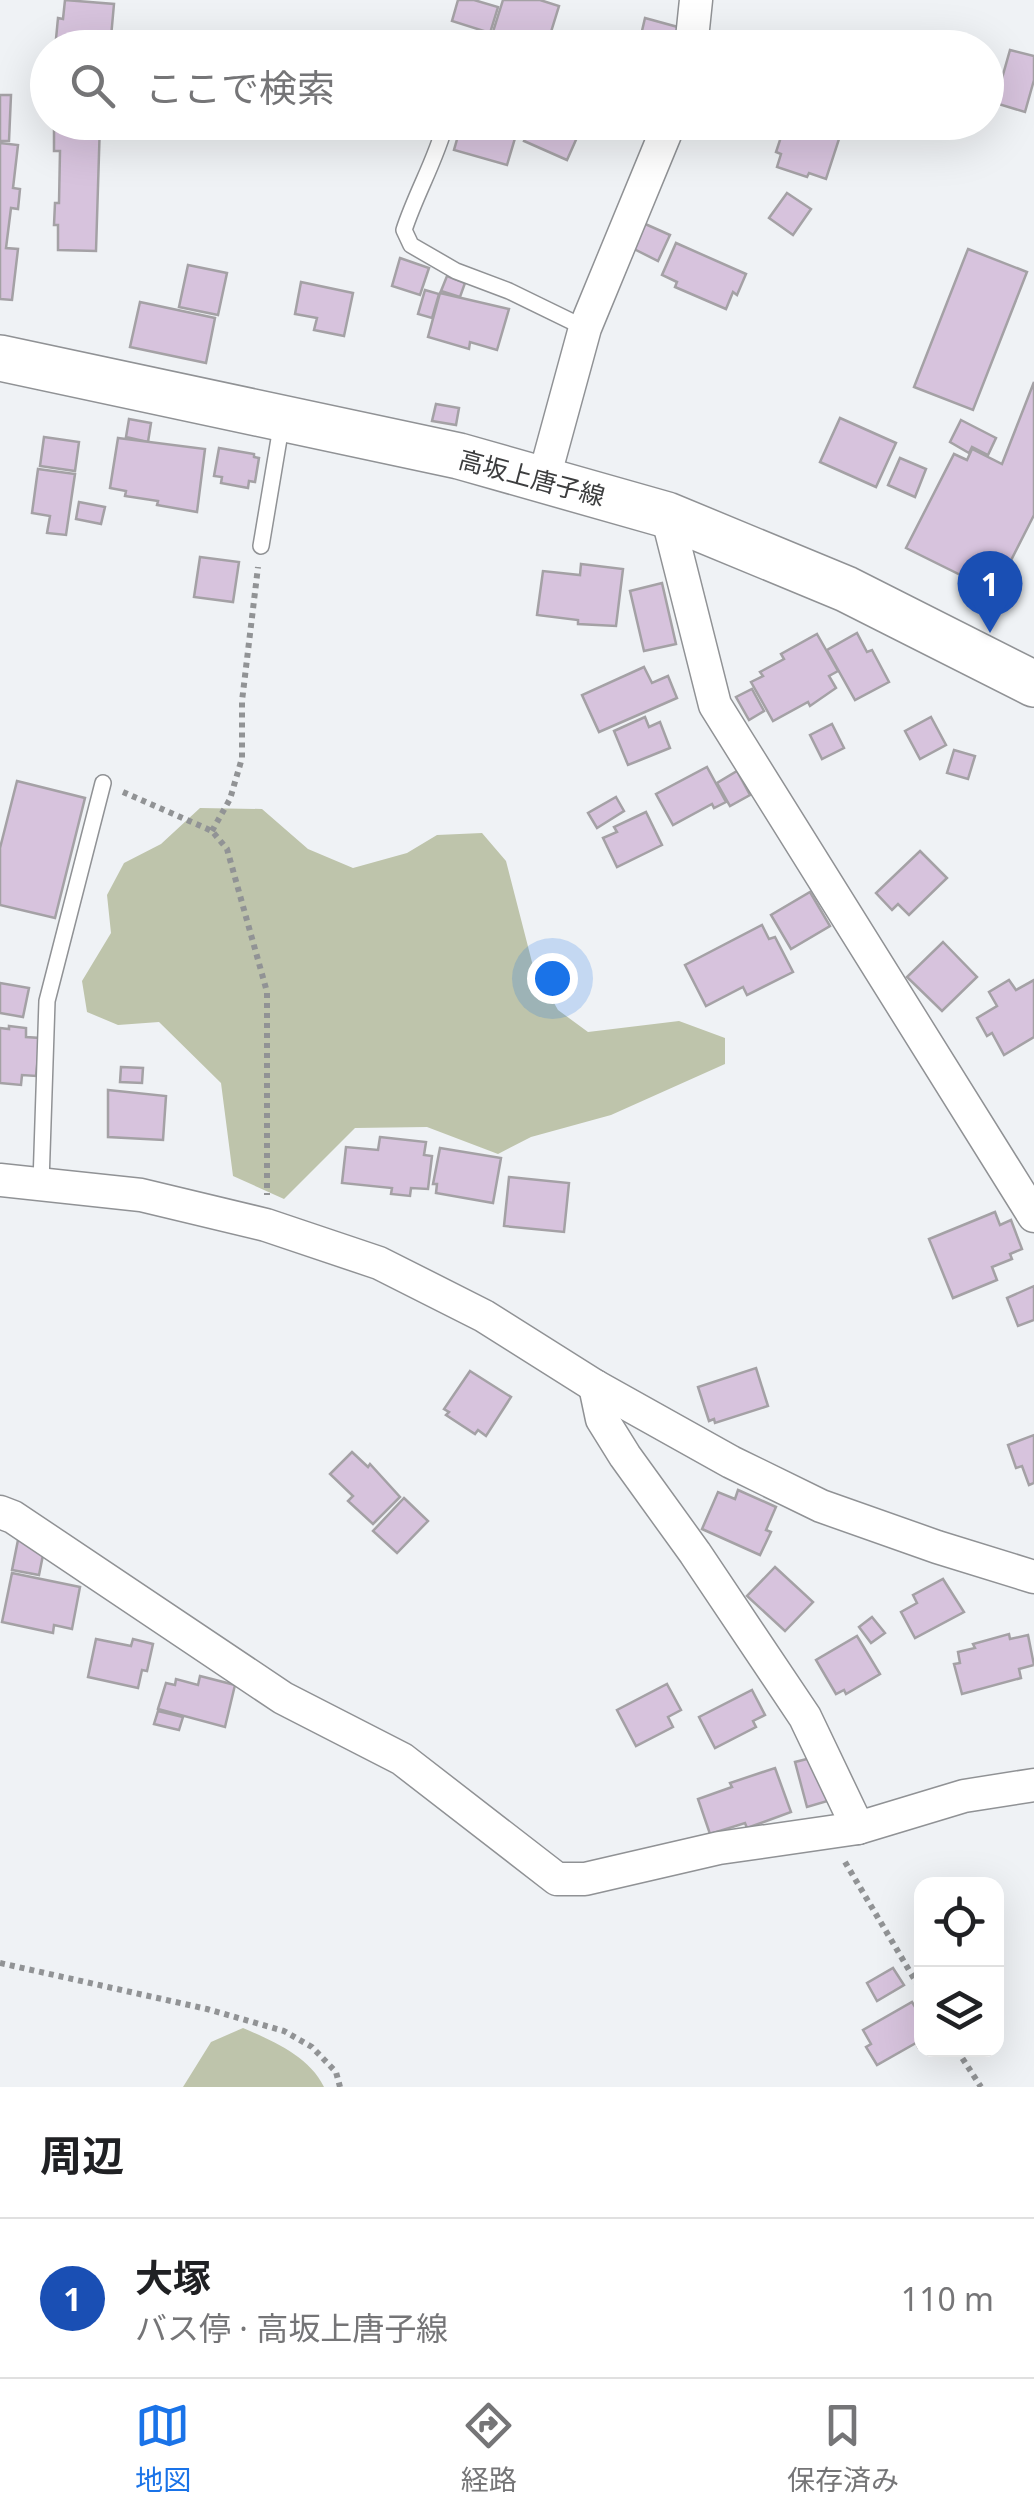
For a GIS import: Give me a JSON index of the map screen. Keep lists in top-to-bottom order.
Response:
{
  "streets": {
    "main road": ["高坂上唐子線"]
  },
  "page": {
    "search": "ここで検索",
    "pins": "1",
    "heading": "周辺",
    "list": [
      {
        "mark": "1",
        "name": "大塚",
        "note": "バス停 · 高坂上唐子線",
        "value": "110 m"
      }
    ],
    "nav": ["地図", "経路", "保存済み"]
  }
}
